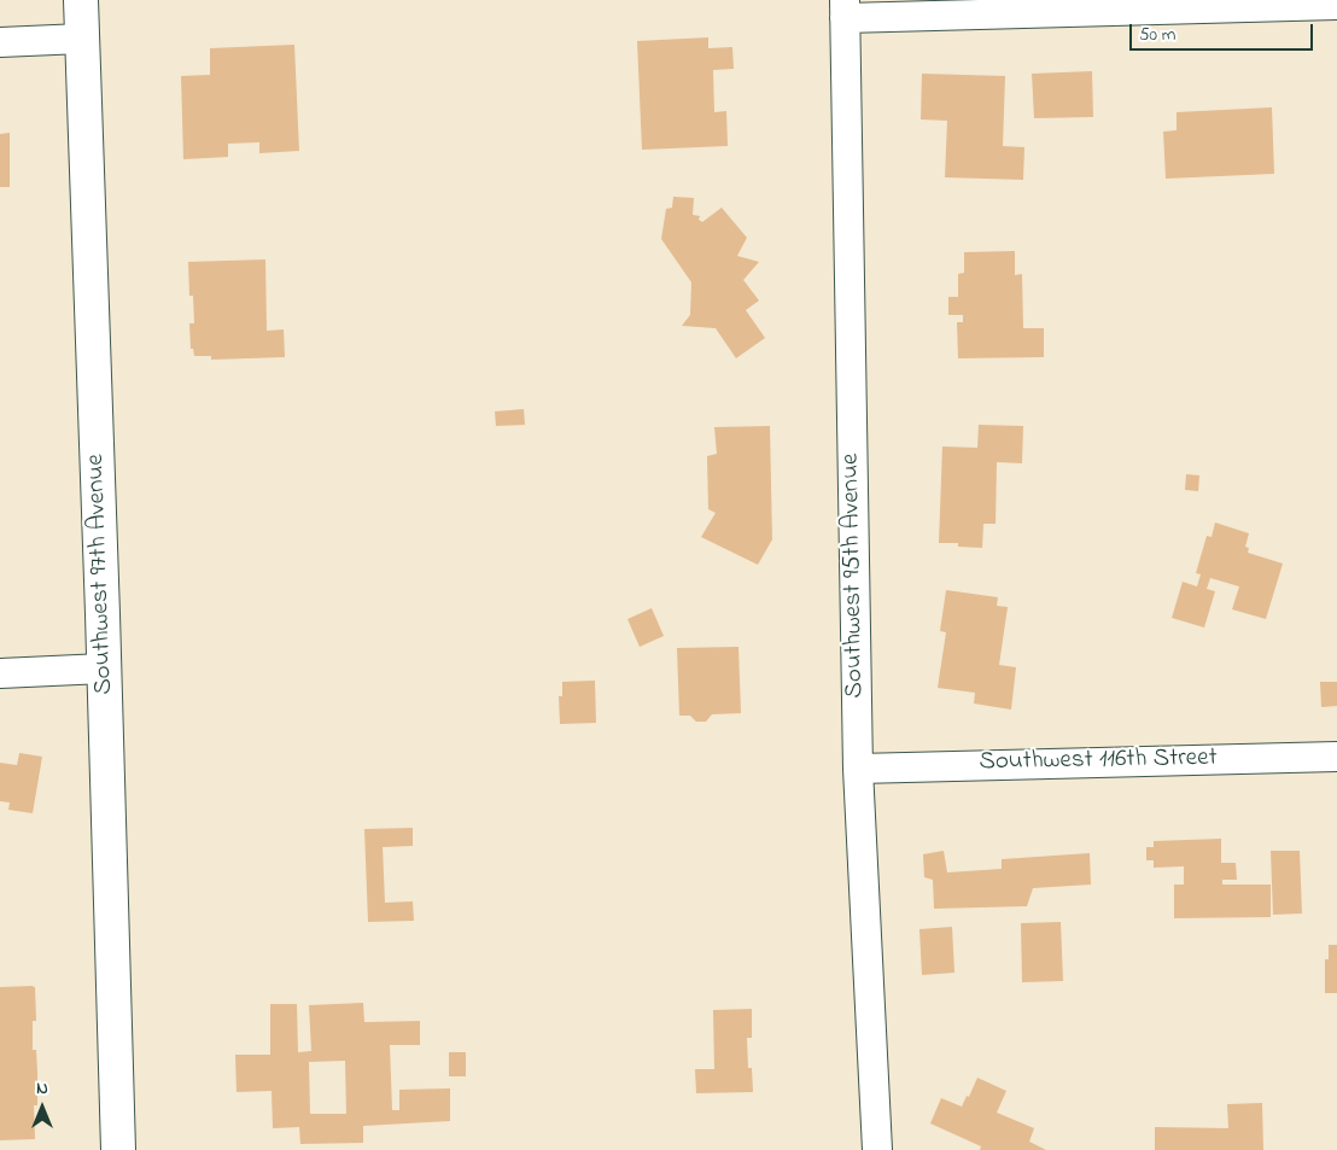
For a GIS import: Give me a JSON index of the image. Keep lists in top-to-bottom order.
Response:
{
  "streets": {
    "street": ["Southwest 97th Avenue", "Southwest 95th Avenue", "Southwest 116th Street"]
  },
  "crossings": [
    ["Southwest 95th Avenue", "Southwest 116th Street"]
  ],
  "scale_bar": "50 m",
  "north": "top"
}
